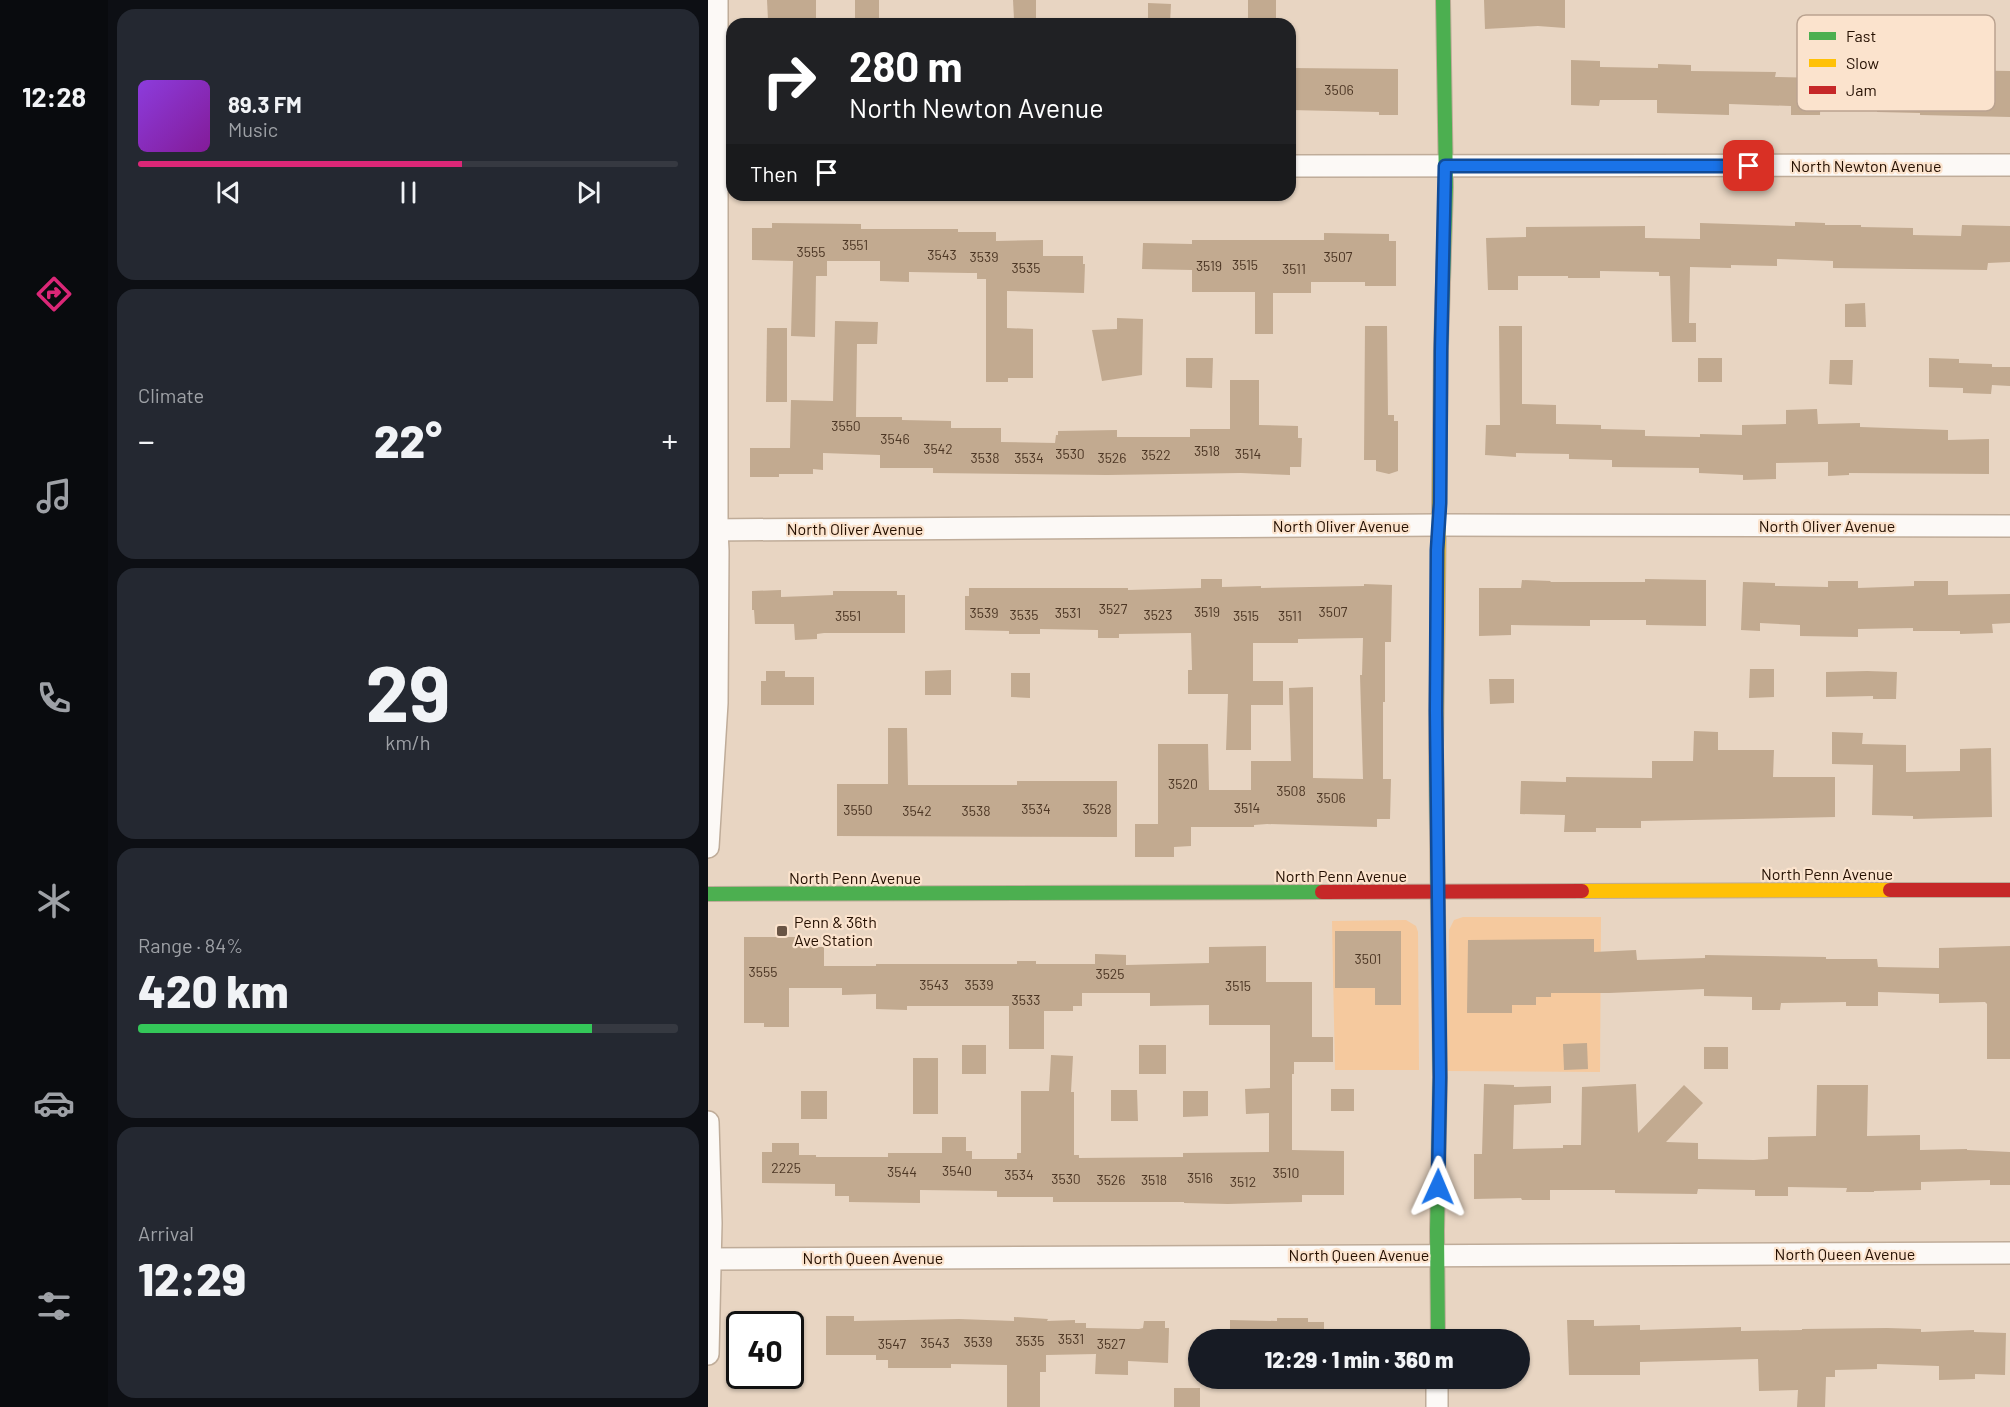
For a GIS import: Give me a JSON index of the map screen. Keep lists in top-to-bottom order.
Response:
{
  "streets": {
    "street": [
      "North Newton Avenue",
      "North Oliver Avenue",
      "North Penn Avenue",
      "North Queen Avenue"
    ]
  },
  "places": {
    "transit": ["Penn & 36th Ave Station"]
  },
  "house_numbers": [
    "3506",
    "3551",
    "3555",
    "3543",
    "3539",
    "3507",
    "3515",
    "3519",
    "3535",
    "3511",
    "3550",
    "3546",
    "3542",
    "3518",
    "3530",
    "3514",
    "3522",
    "3538",
    "3534",
    "3526",
    "3527",
    "3519",
    "3507",
    "3539",
    "3531",
    "3535",
    "3523",
    "3551",
    "3515",
    "3511",
    "3520",
    "3508",
    "3506",
    "3514",
    "3534",
    "3528",
    "3550",
    "3542",
    "3538",
    "3501",
    "3555",
    "3525",
    "3543",
    "3539",
    "3515",
    "3533",
    "2225",
    "3540",
    "3544",
    "3510",
    "3534",
    "3516",
    "3530",
    "3526",
    "3518",
    "3512",
    "3531",
    "3535",
    "3539",
    "3543",
    "3547",
    "3527"
  ],
  "legend": ["Fast", "Slow", "Jam"],
  "page": {
    "tabs": "12:28",
    "turn": ["280 m", "North Newton Avenue"],
    "song": ["89.3 FM", "Music"],
    "then": "Then",
    "tile": [
      "Climate",
      ["29", "km/h"],
      ["Range · 84%", "420 km"],
      ["Arrival", "12:29"]
    ],
    "heat": ["−", "22°", "+"],
    "limit": "40",
    "trip": "12:29 · 1 min · 360 m"
  }
}
